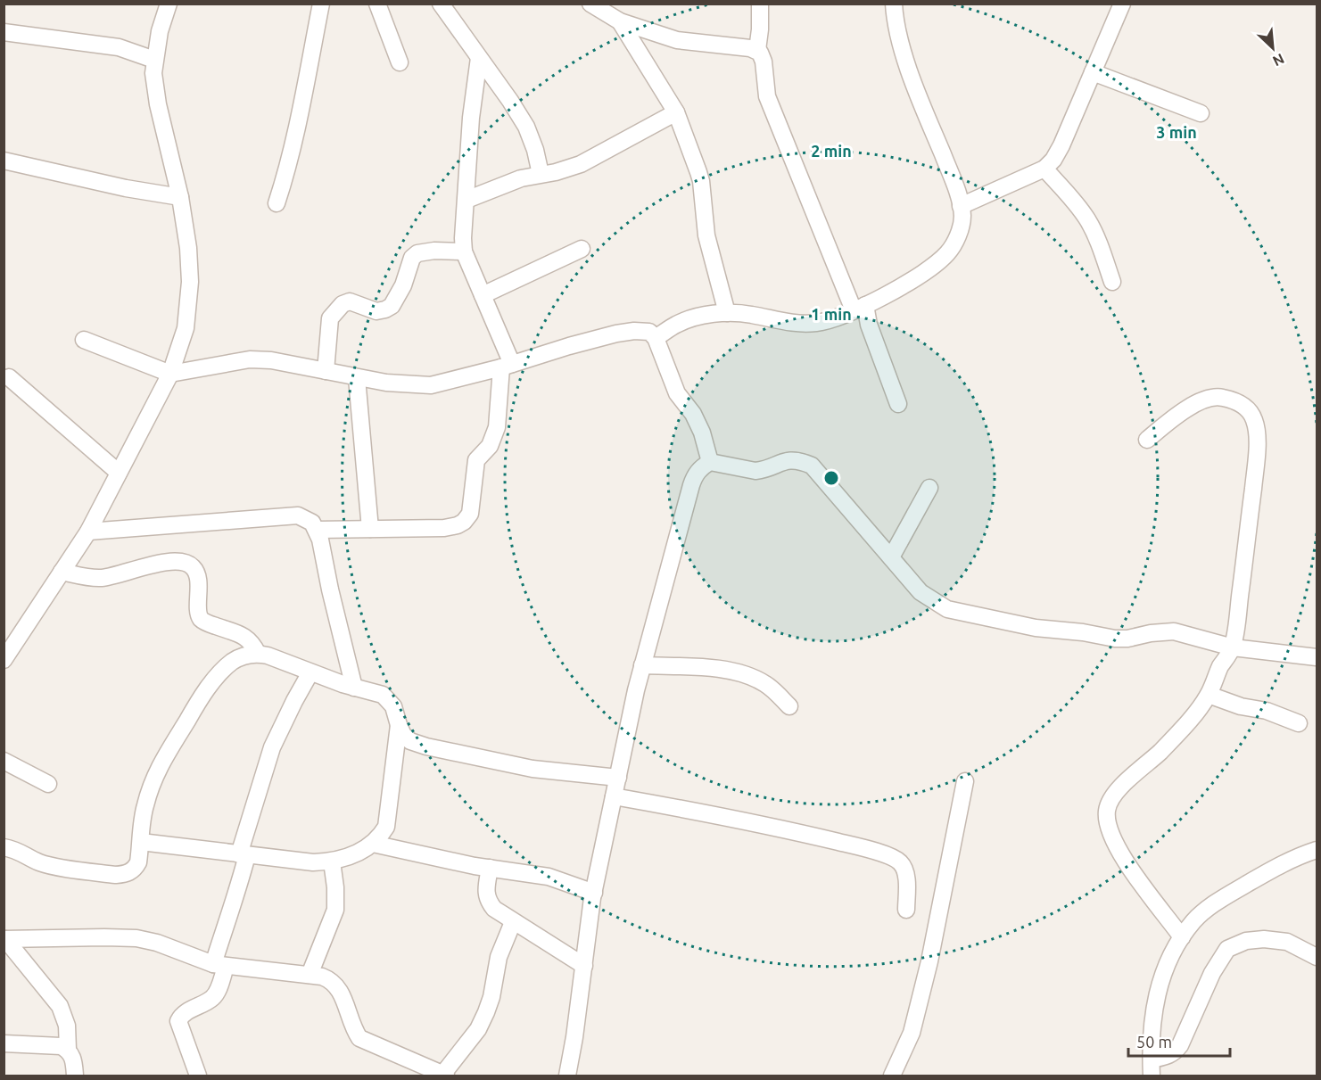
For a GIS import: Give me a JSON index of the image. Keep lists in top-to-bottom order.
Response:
{
  "scale_bar": "50 m",
  "north": "bottom right",
  "rings": ["3 min", "2 min", "1 min"]
}
